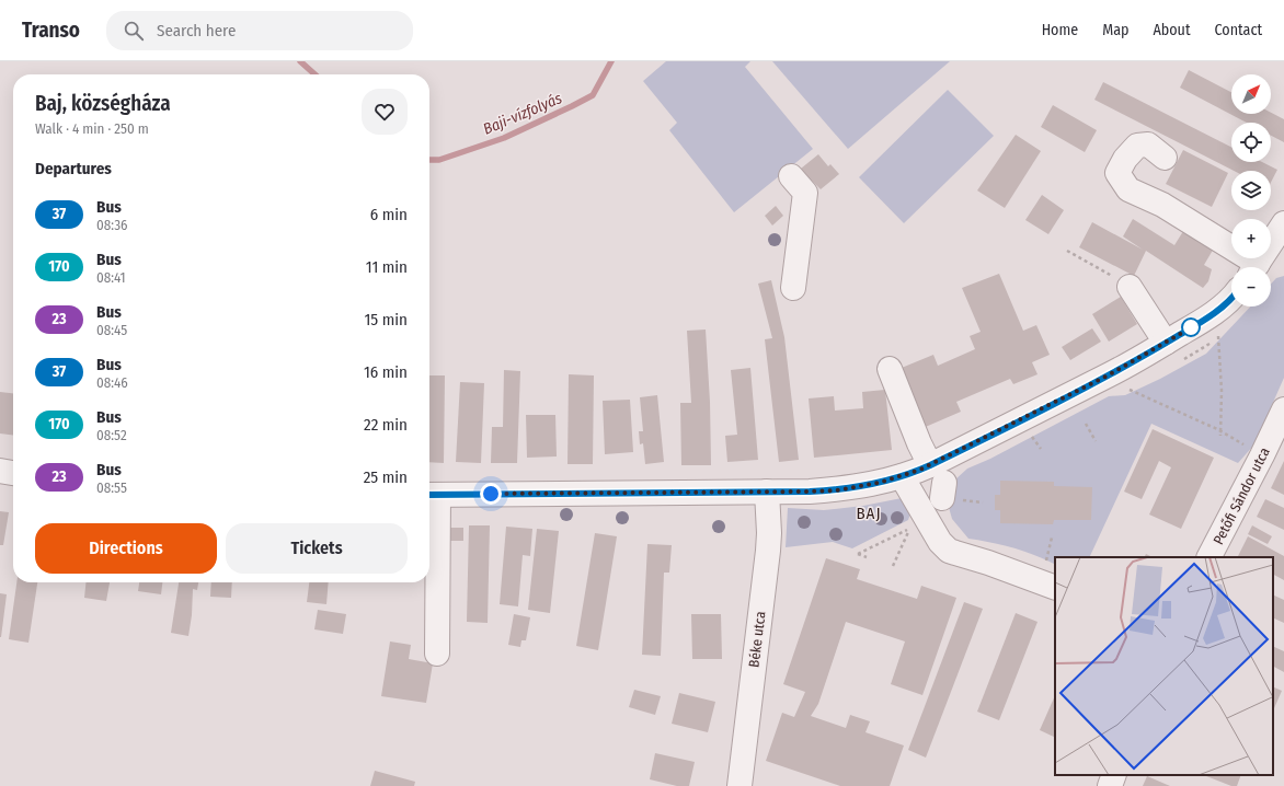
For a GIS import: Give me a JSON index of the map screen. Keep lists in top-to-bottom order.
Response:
{
  "streets": {
    "street": ["Petőfi Sándor utca", "Béke utca"]
  },
  "districts": ["BAJ"],
  "water": ["Baji-vízfolyás"],
  "lines": ["bus line 37"],
  "north": "top right",
  "page": {
    "header": "Transo",
    "search": "Search here",
    "nav": [
      "Home",
      "Map",
      "About",
      "Contact"
    ],
    "map_buttons": ["+", "−"],
    "heading": [
      ["Baj, községháza", "Walk · 4 min · 250 m"],
      "Departures"
    ],
    "list": [
      {
        "mark": "37",
        "name": "Bus",
        "note": "08:36",
        "value": "6 min"
      },
      {
        "mark": "170",
        "name": "Bus",
        "note": "08:41",
        "value": "11 min"
      },
      {
        "mark": "23",
        "name": "Bus",
        "note": "08:45",
        "value": "15 min"
      },
      {
        "mark": "37",
        "name": "Bus",
        "note": "08:46",
        "value": "16 min"
      },
      {
        "mark": "170",
        "name": "Bus",
        "note": "08:52",
        "value": "22 min"
      },
      {
        "mark": "23",
        "name": "Bus",
        "note": "08:55",
        "value": "25 min"
      }
    ],
    "buttons": ["Directions", "Tickets"]
  }
}
